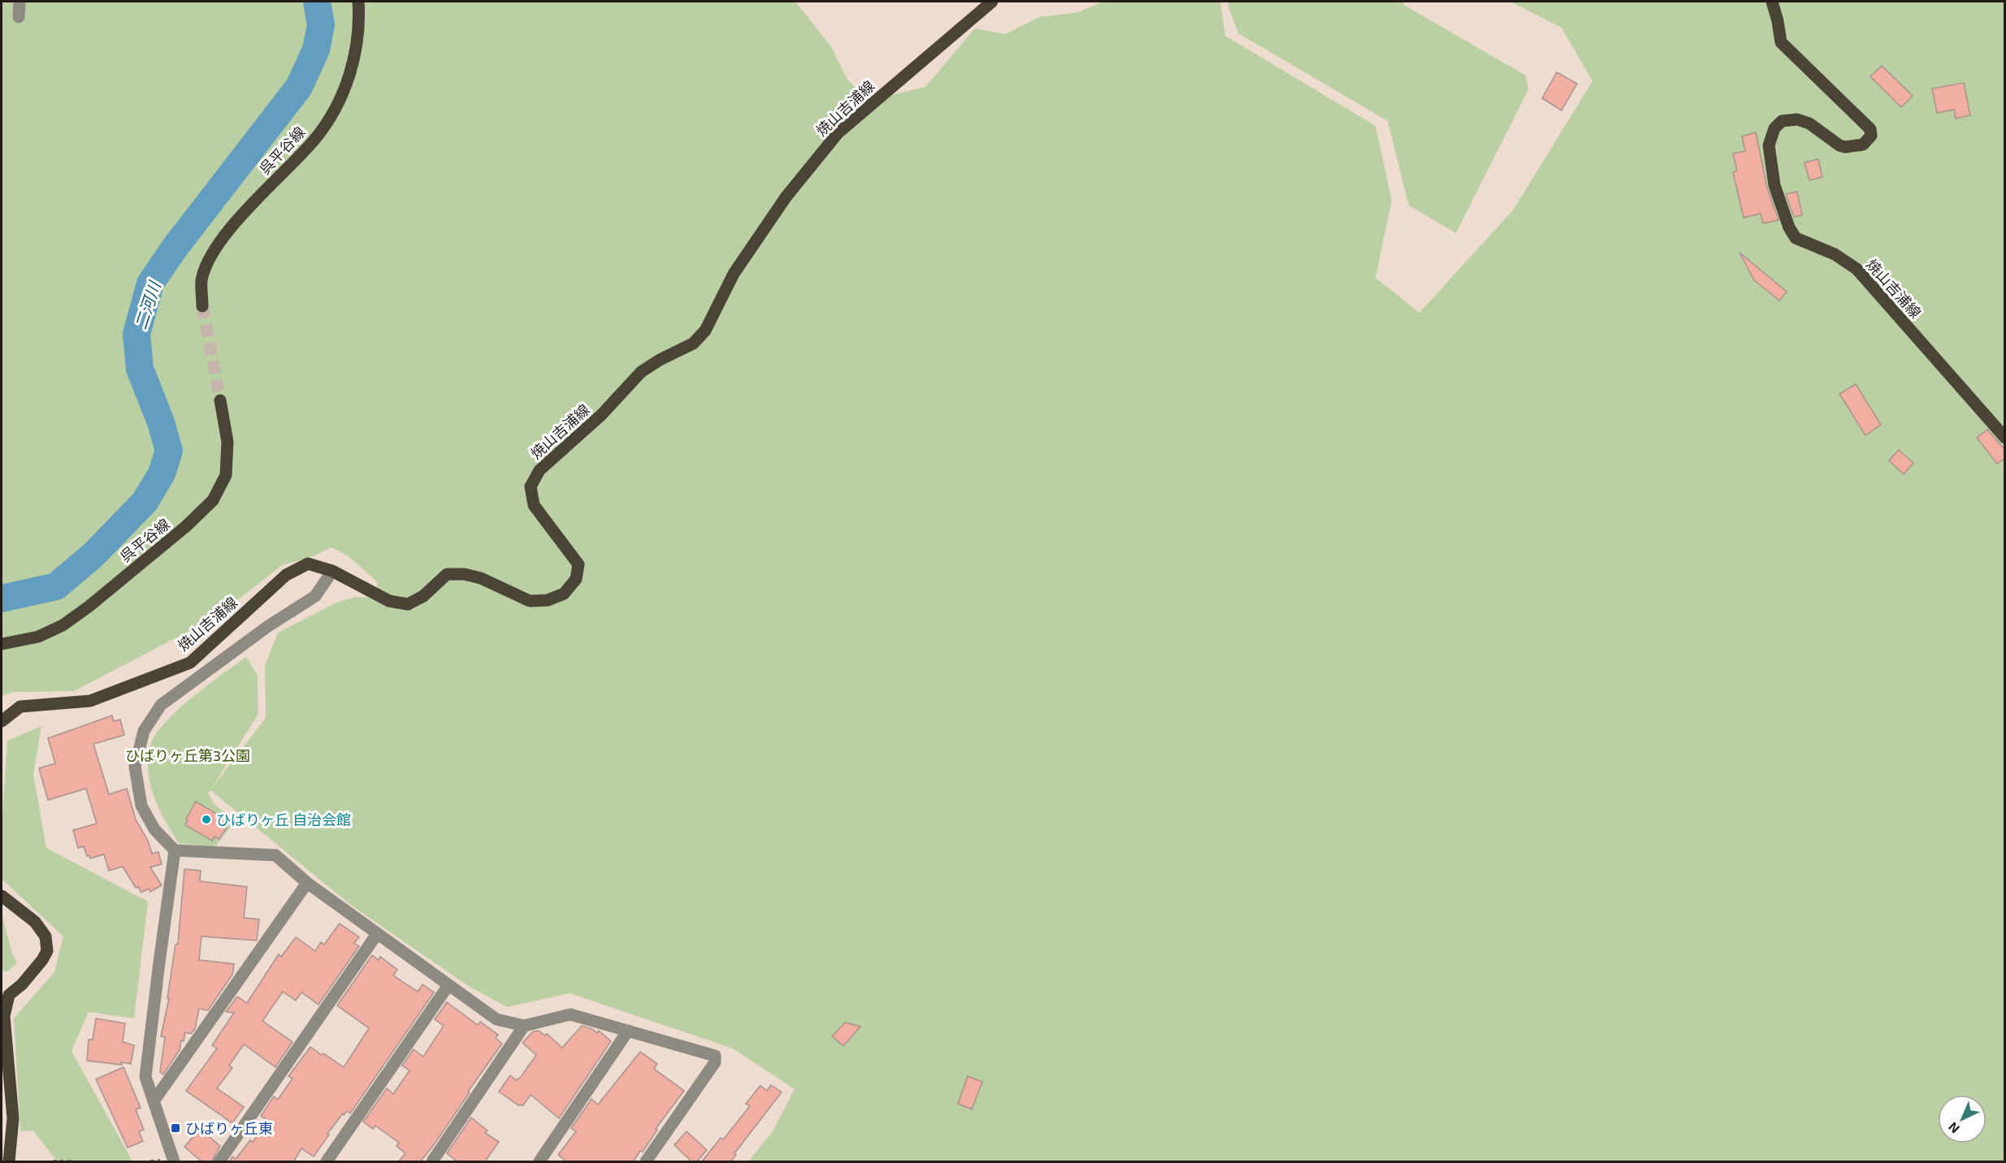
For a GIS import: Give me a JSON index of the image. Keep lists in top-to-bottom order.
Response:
{
  "streets": {
    "main road": ["焼山吉浦線", "呉平谷線"]
  },
  "water": ["二河川"],
  "parks": ["ひばりヶ丘第3公園"],
  "places": {
    "other": ["ひばりヶ丘 自治会館"],
    "transit": ["ひばりヶ丘東"]
  },
  "north": "bottom left"
}
